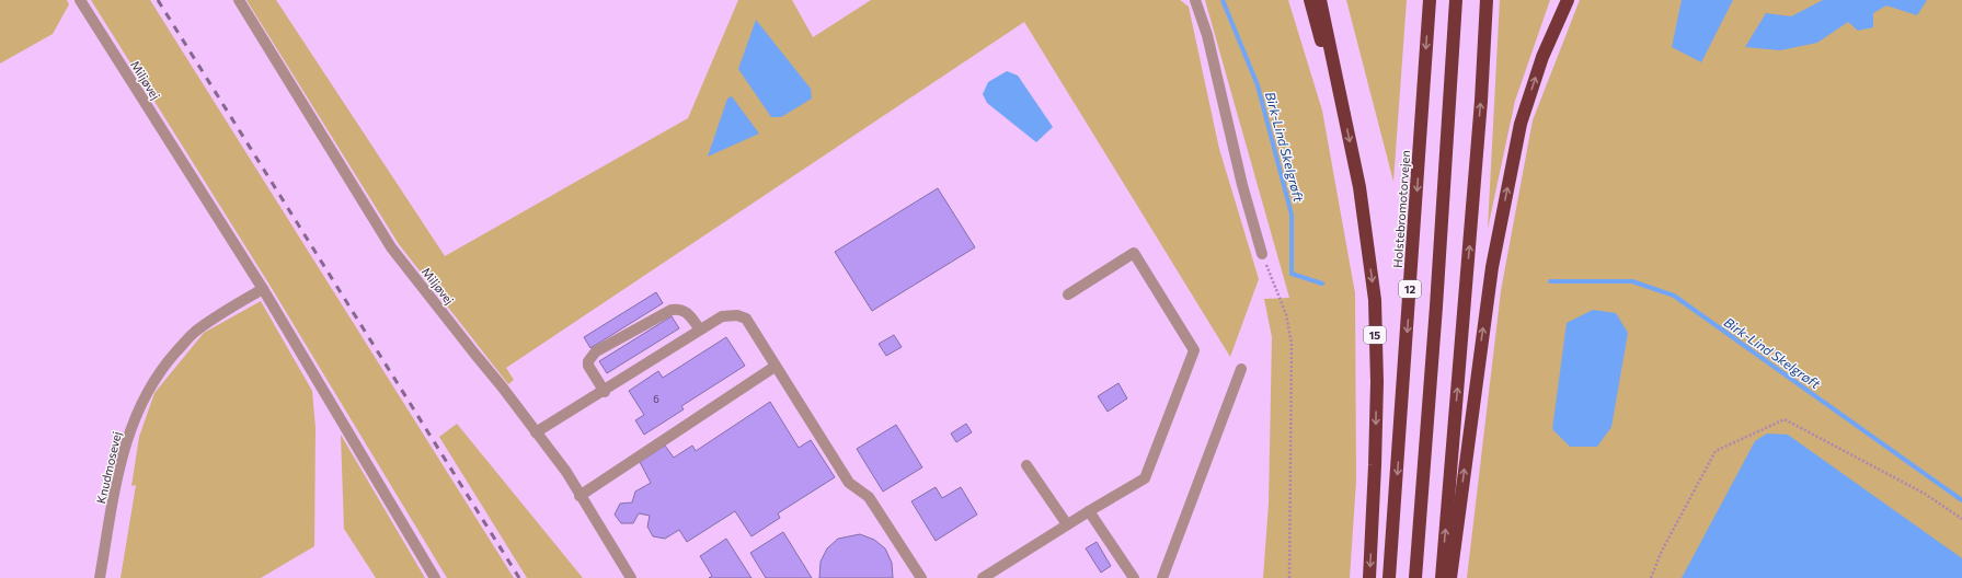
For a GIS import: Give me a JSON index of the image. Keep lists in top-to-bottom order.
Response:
{
  "streets": {
    "highway": ["Holstebromotorvejen", "12", "15"],
    "street": ["Miljøvej", "Knudmosevej"]
  },
  "crossings": [
    ["Miljøvej", "Knudmosevej"]
  ],
  "water": ["Birk-Lind Skelgrøft"],
  "house_numbers": ["6"]
}
